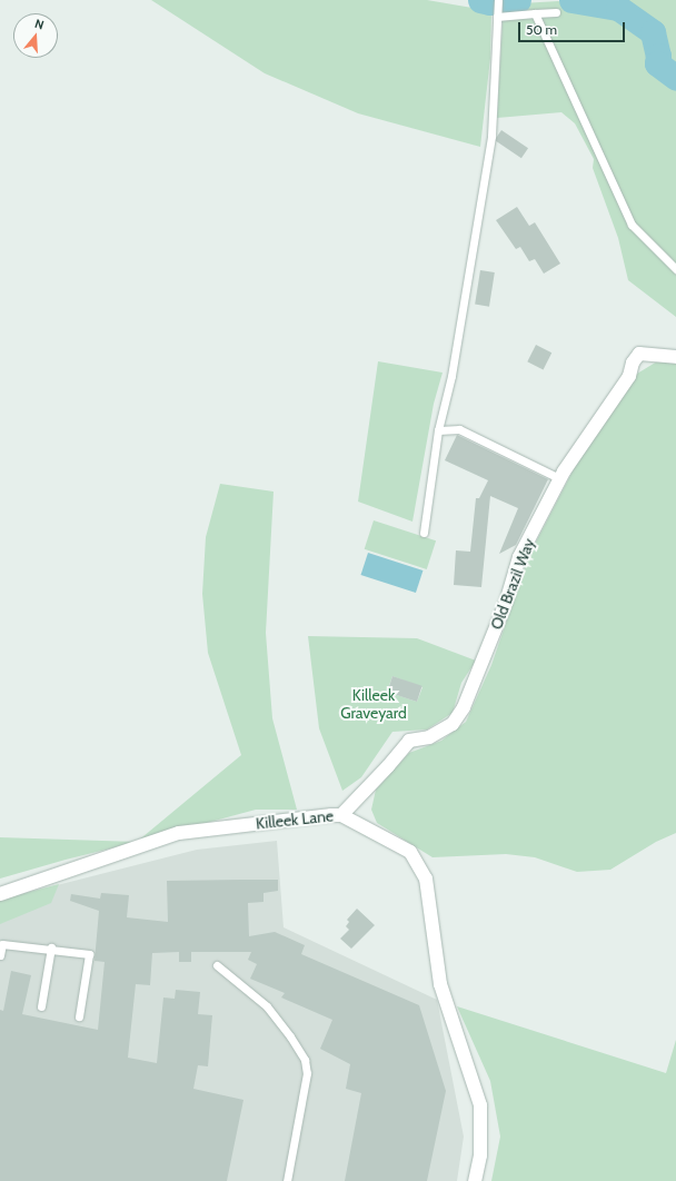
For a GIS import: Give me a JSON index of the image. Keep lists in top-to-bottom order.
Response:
{
  "streets": {
    "street": ["Old Brazil Way", "Killeek Lane"]
  },
  "crossings": [
    ["Old Brazil Way", "Killeek Lane"]
  ],
  "parks": ["Killeek Graveyard"],
  "scale_bar": "50 m",
  "north": "top"
}
